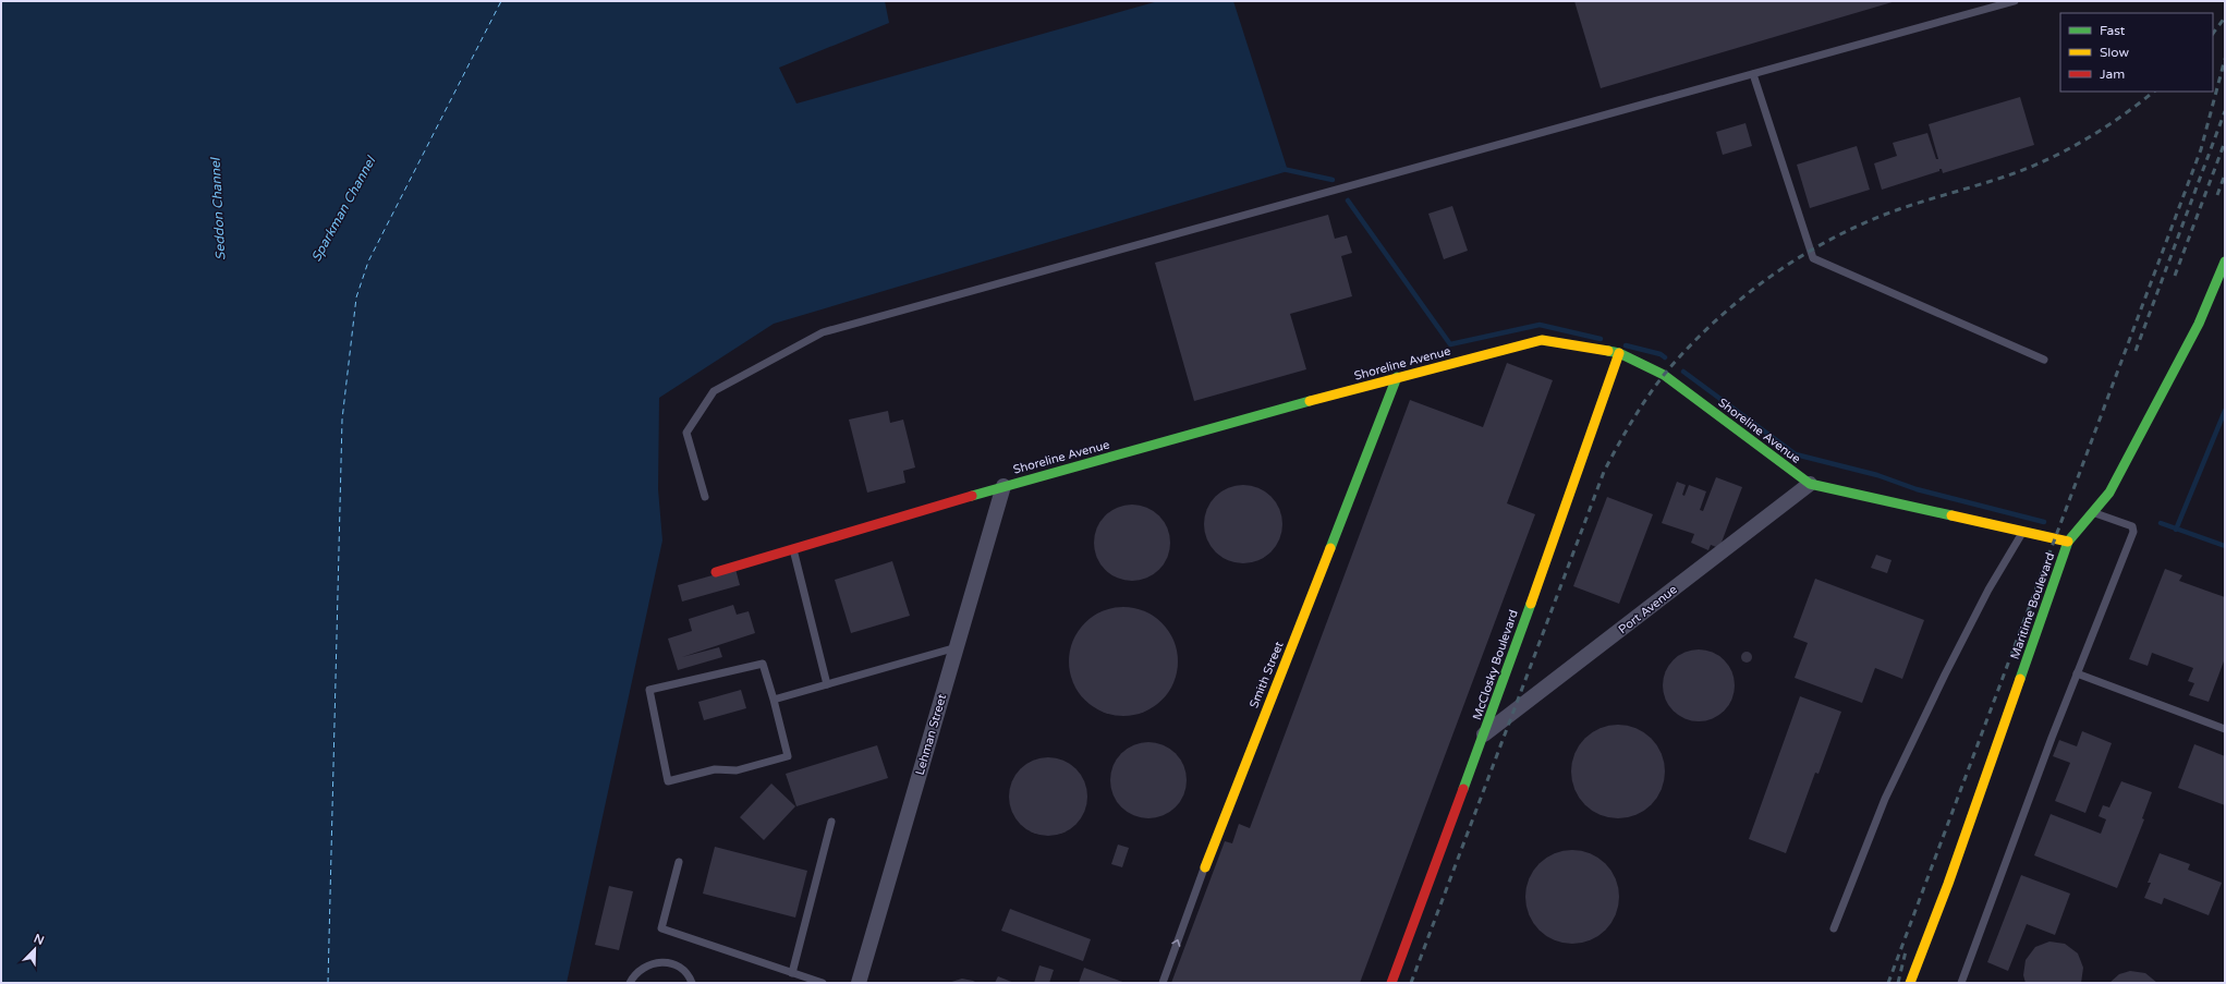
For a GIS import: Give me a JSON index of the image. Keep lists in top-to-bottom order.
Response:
{
  "streets": {
    "street": [
      "Shoreline Avenue",
      "Maritime Boulevard",
      "Port Avenue",
      "McClosky Boulevard",
      "Smith Street",
      "Lehman Street"
    ]
  },
  "crossings": [
    ["Shoreline Avenue", "Maritime Boulevard"],
    ["Shoreline Avenue", "Port Avenue"],
    ["Shoreline Avenue", "McClosky Boulevard"],
    ["Shoreline Avenue", "Smith Street"],
    ["Shoreline Avenue", "Lehman Street"],
    ["Port Avenue", "McClosky Boulevard"]
  ],
  "water": ["Seddon Channel", "Sparkman Channel"],
  "legend": ["Fast", "Slow", "Jam"],
  "north": "top right"
}
